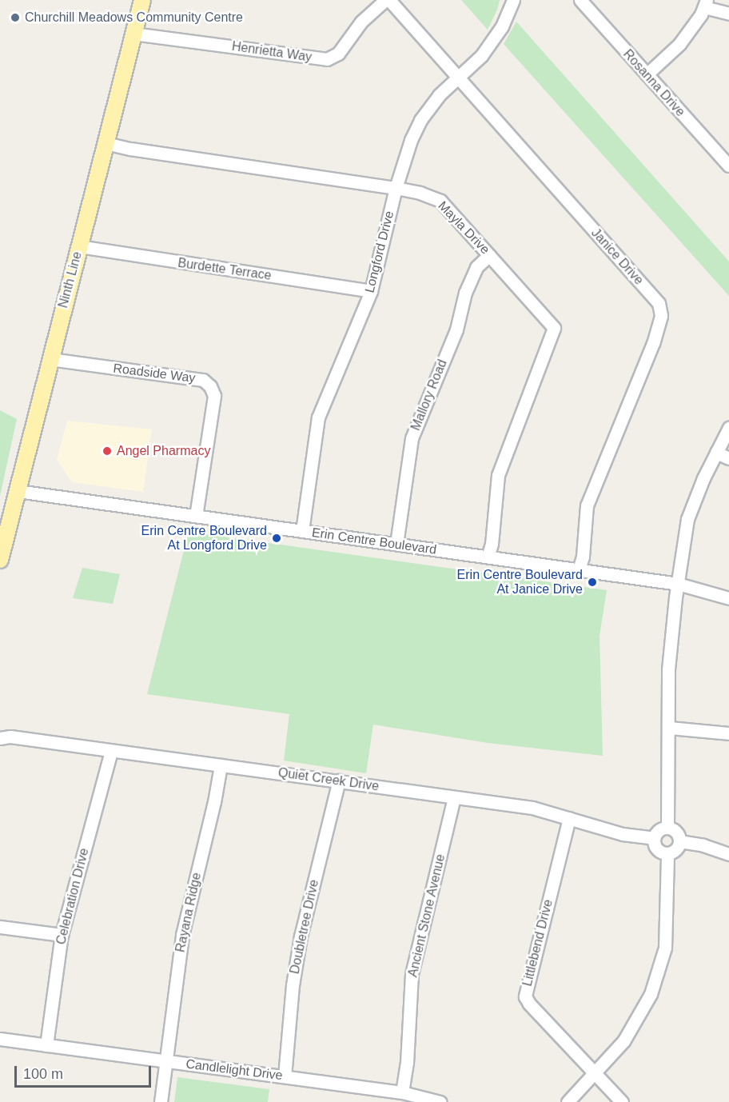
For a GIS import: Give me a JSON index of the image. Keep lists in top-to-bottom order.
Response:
{
  "streets": {
    "main road": ["Ninth Line"],
    "street": [
      "Henrietta Way",
      "Rosanna Drive",
      "Mayla Drive",
      "Longford Drive",
      "Janice Drive",
      "Burdette Terrace",
      "Roadside Way",
      "Mallory Road",
      "Erin Centre Boulevard",
      "Quiet Creek Drive",
      "Celebration Drive",
      "Rayana Ridge",
      "Ancient Stone Avenue",
      "Doubletree Drive",
      "Littlebend Drive",
      "Candlelight Drive"
    ]
  },
  "crossings": [
    ["Henrietta Way", "Janice Drive"],
    ["Henrietta Way", "Ninth Line"],
    ["Mayla Drive", "Longford Drive"],
    ["Mayla Drive", "Ninth Line"],
    ["Mayla Drive", "Mallory Road"],
    ["Mayla Drive", "Erin Centre Boulevard"],
    ["Longford Drive", "Janice Drive"],
    ["Longford Drive", "Burdette Terrace"],
    ["Longford Drive", "Erin Centre Boulevard"],
    ["Janice Drive", "Erin Centre Boulevard"],
    ["Burdette Terrace", "Ninth Line"],
    ["Ninth Line", "Roadside Way"],
    ["Ninth Line", "Erin Centre Boulevard"],
    ["Roadside Way", "Erin Centre Boulevard"],
    ["Mallory Road", "Erin Centre Boulevard"],
    ["Quiet Creek Drive", "Celebration Drive"],
    ["Quiet Creek Drive", "Rayana Ridge"],
    ["Quiet Creek Drive", "Ancient Stone Avenue"],
    ["Quiet Creek Drive", "Doubletree Drive"],
    ["Quiet Creek Drive", "Littlebend Drive"],
    ["Celebration Drive", "Candlelight Drive"],
    ["Rayana Ridge", "Candlelight Drive"],
    ["Ancient Stone Avenue", "Candlelight Drive"],
    ["Doubletree Drive", "Candlelight Drive"]
  ],
  "places": [
    "Churchill Meadows Community Centre",
    "Angel Pharmacy",
    "Erin Centre Boulevard At Longford Drive",
    "Erin Centre Boulevard At Janice Drive"
  ],
  "scale_bar": "100 m"
}
